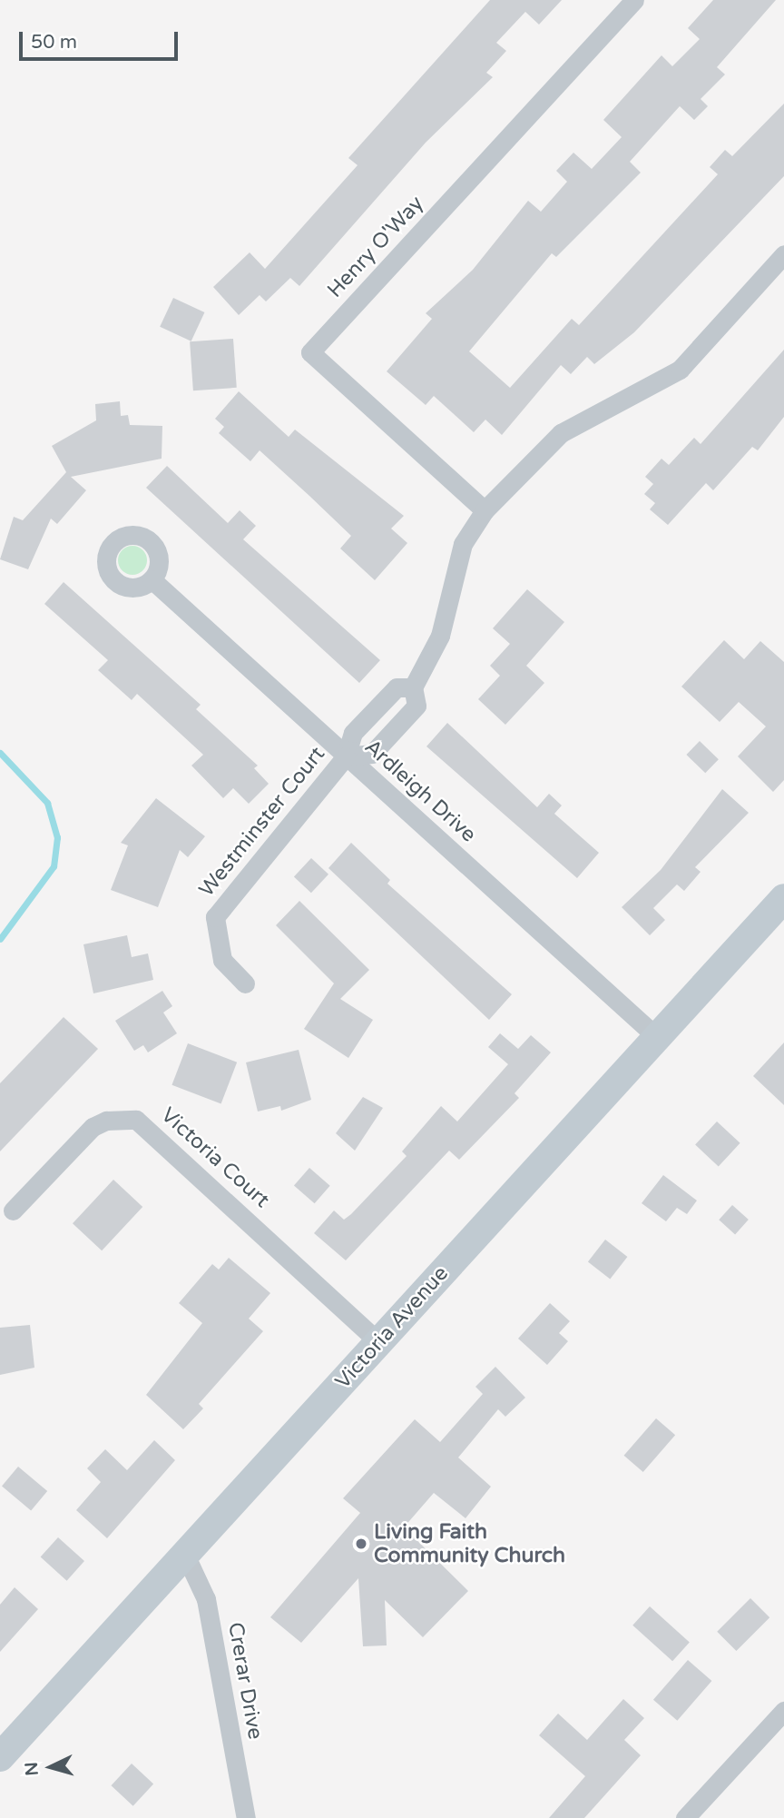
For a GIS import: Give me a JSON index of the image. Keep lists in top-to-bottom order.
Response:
{
  "streets": {
    "street": [
      "Henry O'Way",
      "Ardleigh Drive",
      "Westminster Court",
      "Victoria Court",
      "Victoria Avenue",
      "Crerar Drive"
    ]
  },
  "crossings": [
    ["Ardleigh Drive", "Westminster Court"],
    ["Ardleigh Drive", "Victoria Avenue"],
    ["Victoria Court", "Victoria Avenue"],
    ["Victoria Avenue", "Crerar Drive"]
  ],
  "places": ["Living Faith Community Church"],
  "scale_bar": "50 m",
  "north": "left"
}
